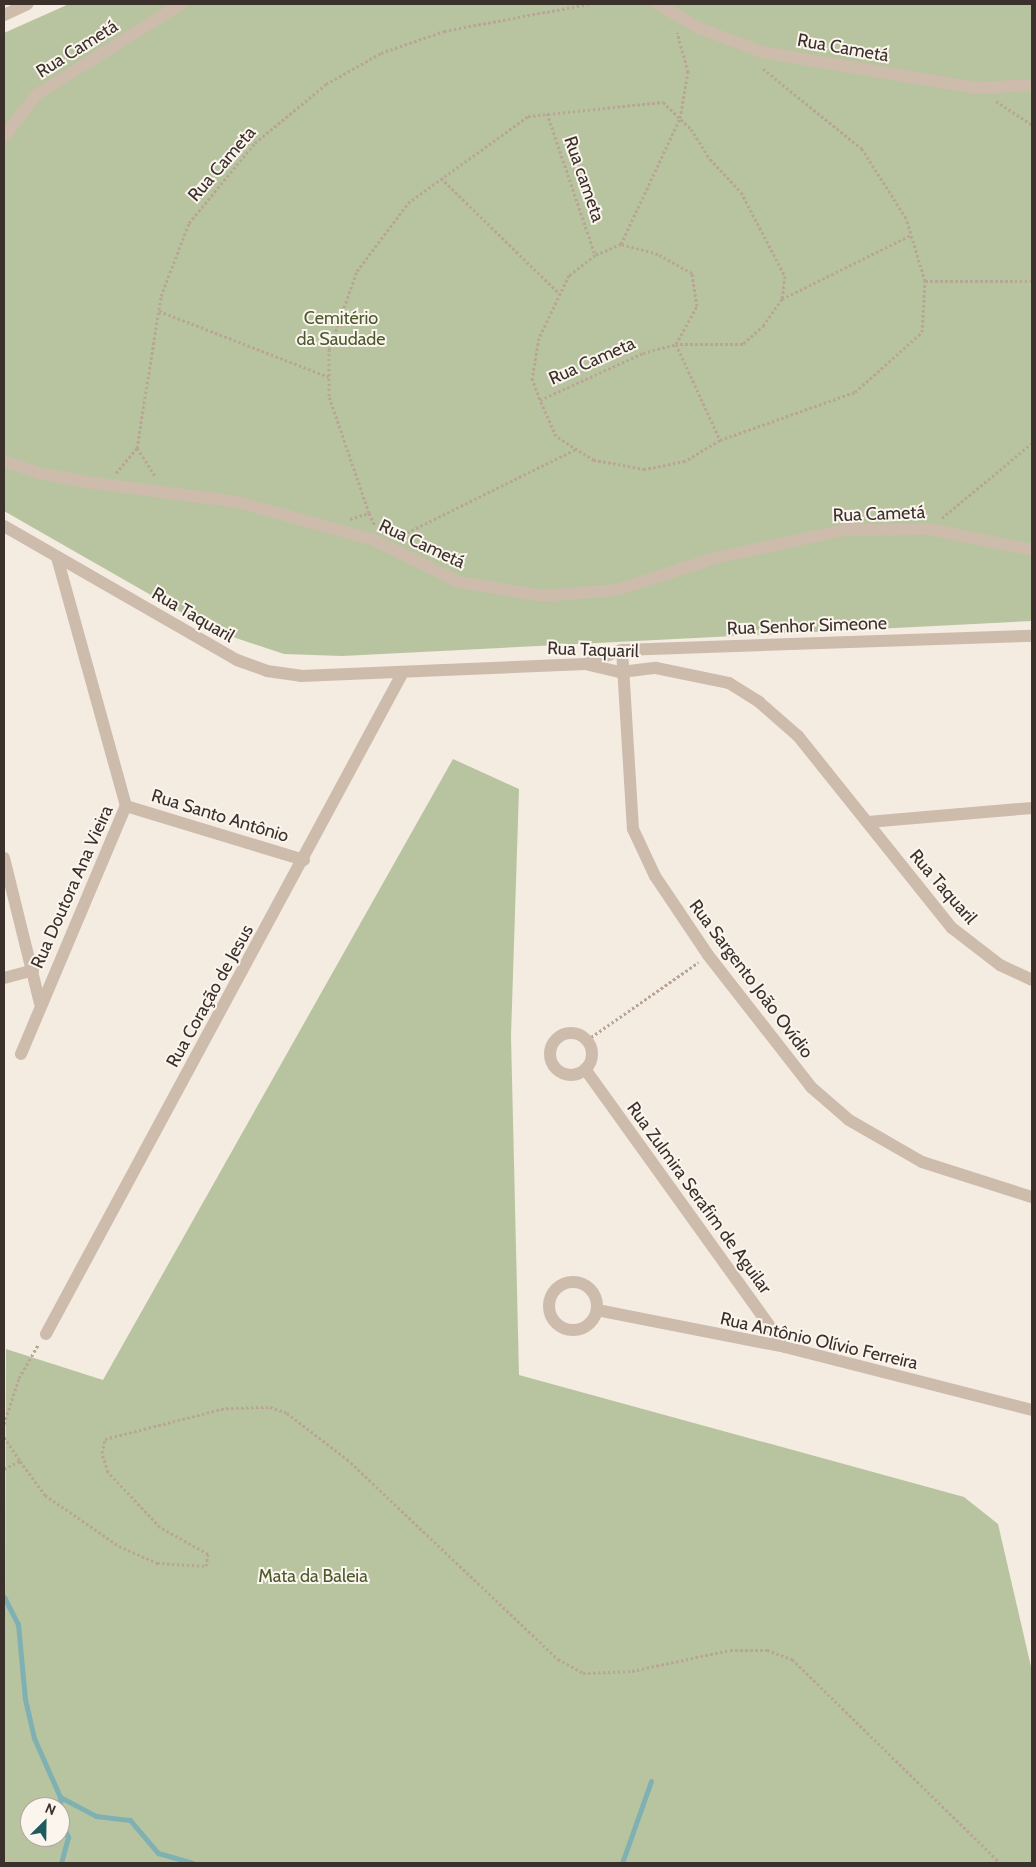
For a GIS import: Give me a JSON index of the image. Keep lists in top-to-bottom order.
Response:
{
  "streets": {
    "street": [
      "Rua Cametá",
      "Rua Taquaril",
      "Rua Senhor Simeone",
      "Rua Santo Antônio",
      "Rua Doutora Ana Vieira",
      "Rua Sargento João Ovídio",
      "Rua Coração de Jesus",
      "Rua Zulmira Serafim de Aguilar",
      "Rua Antônio Olívio Ferreira"
    ],
    "path": ["Rua Cameta", "Rua cameta"]
  },
  "crossings": [
    ["Rua Cametá", "Rua Cameta"],
    ["Rua Cameta", "Rua cameta"],
    ["Rua Taquaril", "Rua Senhor Simeone"],
    ["Rua Taquaril", "Rua Doutora Ana Vieira"],
    ["Rua Taquaril", "Rua Sargento João Ovídio"],
    ["Rua Taquaril", "Rua Coração de Jesus"],
    ["Rua Senhor Simeone", "Rua Sargento João Ovídio"],
    ["Rua Santo Antônio", "Rua Doutora Ana Vieira"],
    ["Rua Santo Antônio", "Rua Coração de Jesus"],
    ["Rua Zulmira Serafim de Aguilar", "Rua Antônio Olívio Ferreira"]
  ],
  "parks": ["Cemitério da Saudade", "Mata da Baleia"],
  "north": "top right"
}
